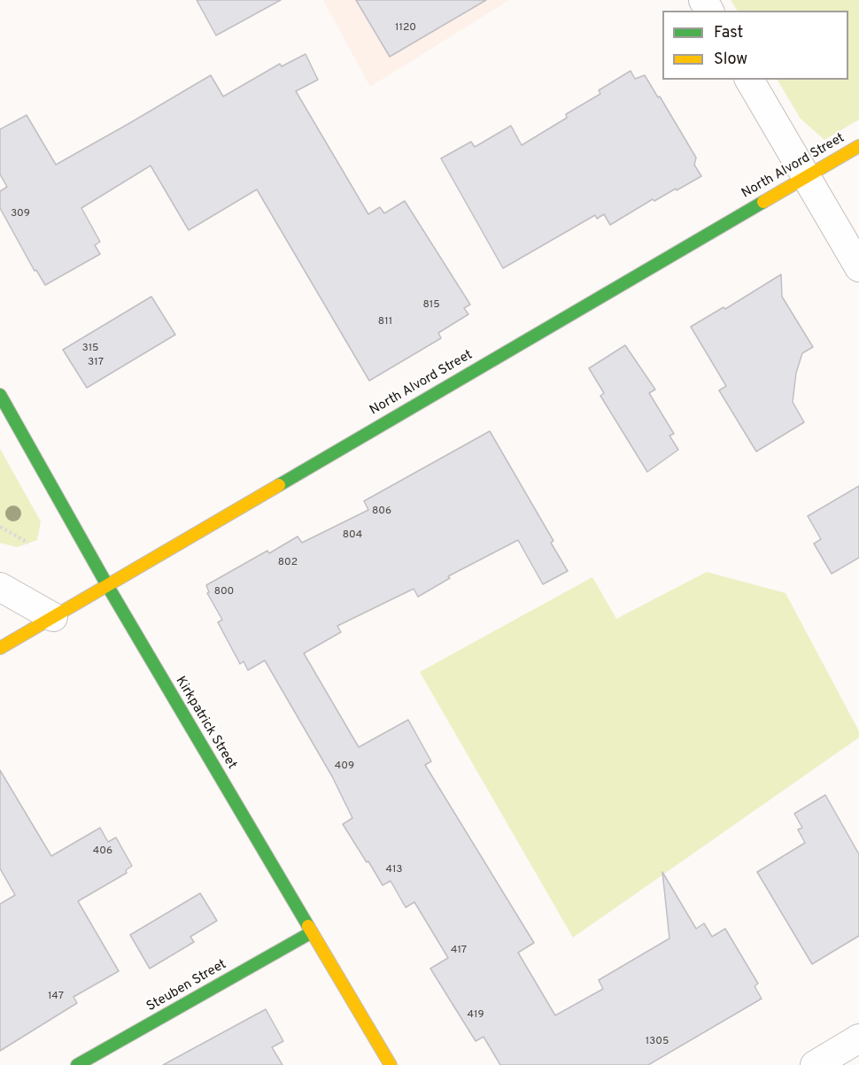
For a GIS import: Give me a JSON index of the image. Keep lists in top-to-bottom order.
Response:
{
  "streets": {
    "street": ["North Alvord Street", "Kirkpatrick Street", "Steuben Street"]
  },
  "crossings": [
    ["North Alvord Street", "Kirkpatrick Street"],
    ["Kirkpatrick Street", "Steuben Street"]
  ],
  "house_numbers": [
    "1120",
    "309",
    "815",
    "811",
    "315",
    "317",
    "806",
    "804",
    "802",
    "800",
    "409",
    "406",
    "413",
    "417",
    "147",
    "419",
    "1305"
  ],
  "legend": ["Fast", "Slow"]
}
